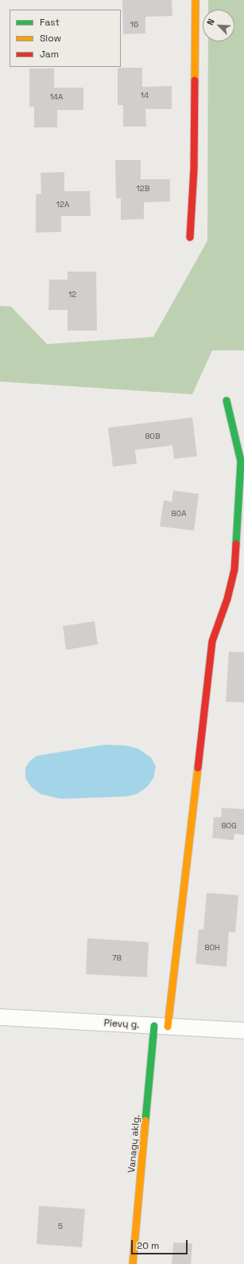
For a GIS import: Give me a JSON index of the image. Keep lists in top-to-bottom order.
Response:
{
  "streets": {
    "street": ["Pievų g.", "Vanagų aklg."]
  },
  "crossings": [
    ["Pievų g.", "Vanagų aklg."]
  ],
  "house_numbers": [
    "16",
    "14",
    "14A",
    "12B",
    "12A",
    "12",
    "80B",
    "80A",
    "80G",
    "80H",
    "78",
    "5"
  ],
  "legend": ["Fast", "Slow", "Jam"],
  "scale_bar": "20 m",
  "north": "top left"
}
